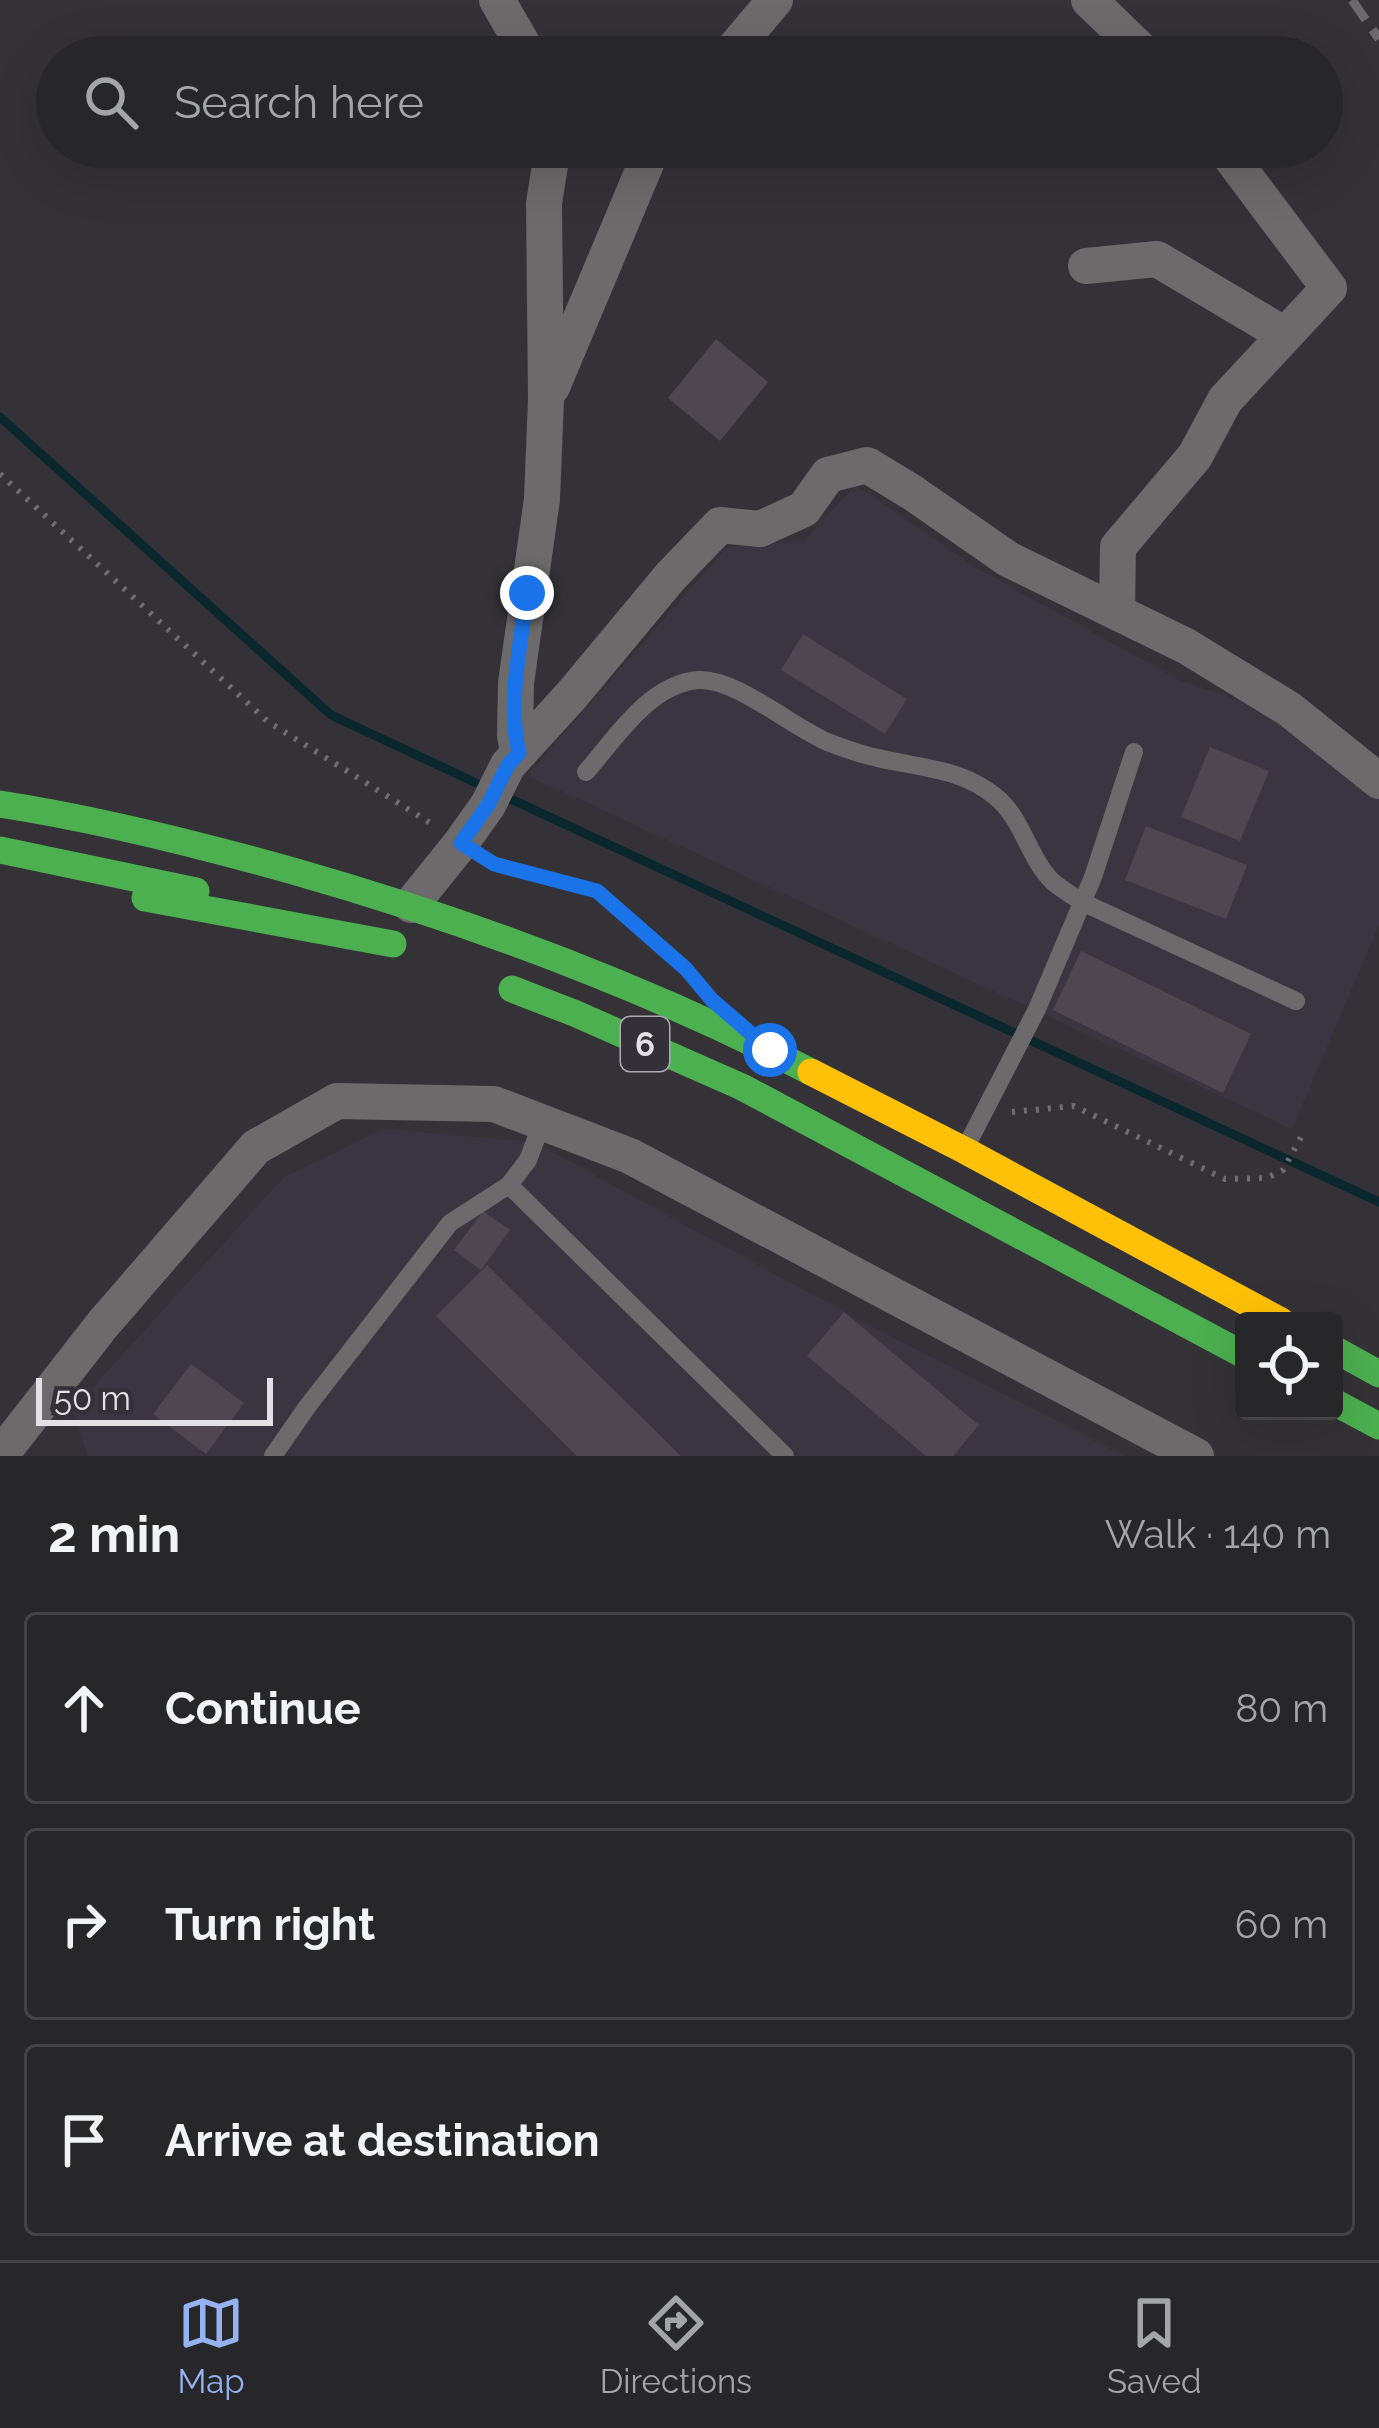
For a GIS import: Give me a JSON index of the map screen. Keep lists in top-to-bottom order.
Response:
{
  "streets": {
    "highway": ["6"]
  },
  "scale_bar": "50 m",
  "page": {
    "search": "Search here",
    "scale": "50 m",
    "heading": ["2 min", "Walk · 140 m"],
    "list": [
      ["Continue", "80 m"],
      ["Turn right", "60 m"],
      "Arrive at destination"
    ],
    "nav": ["Map", "Directions", "Saved"]
  }
}
